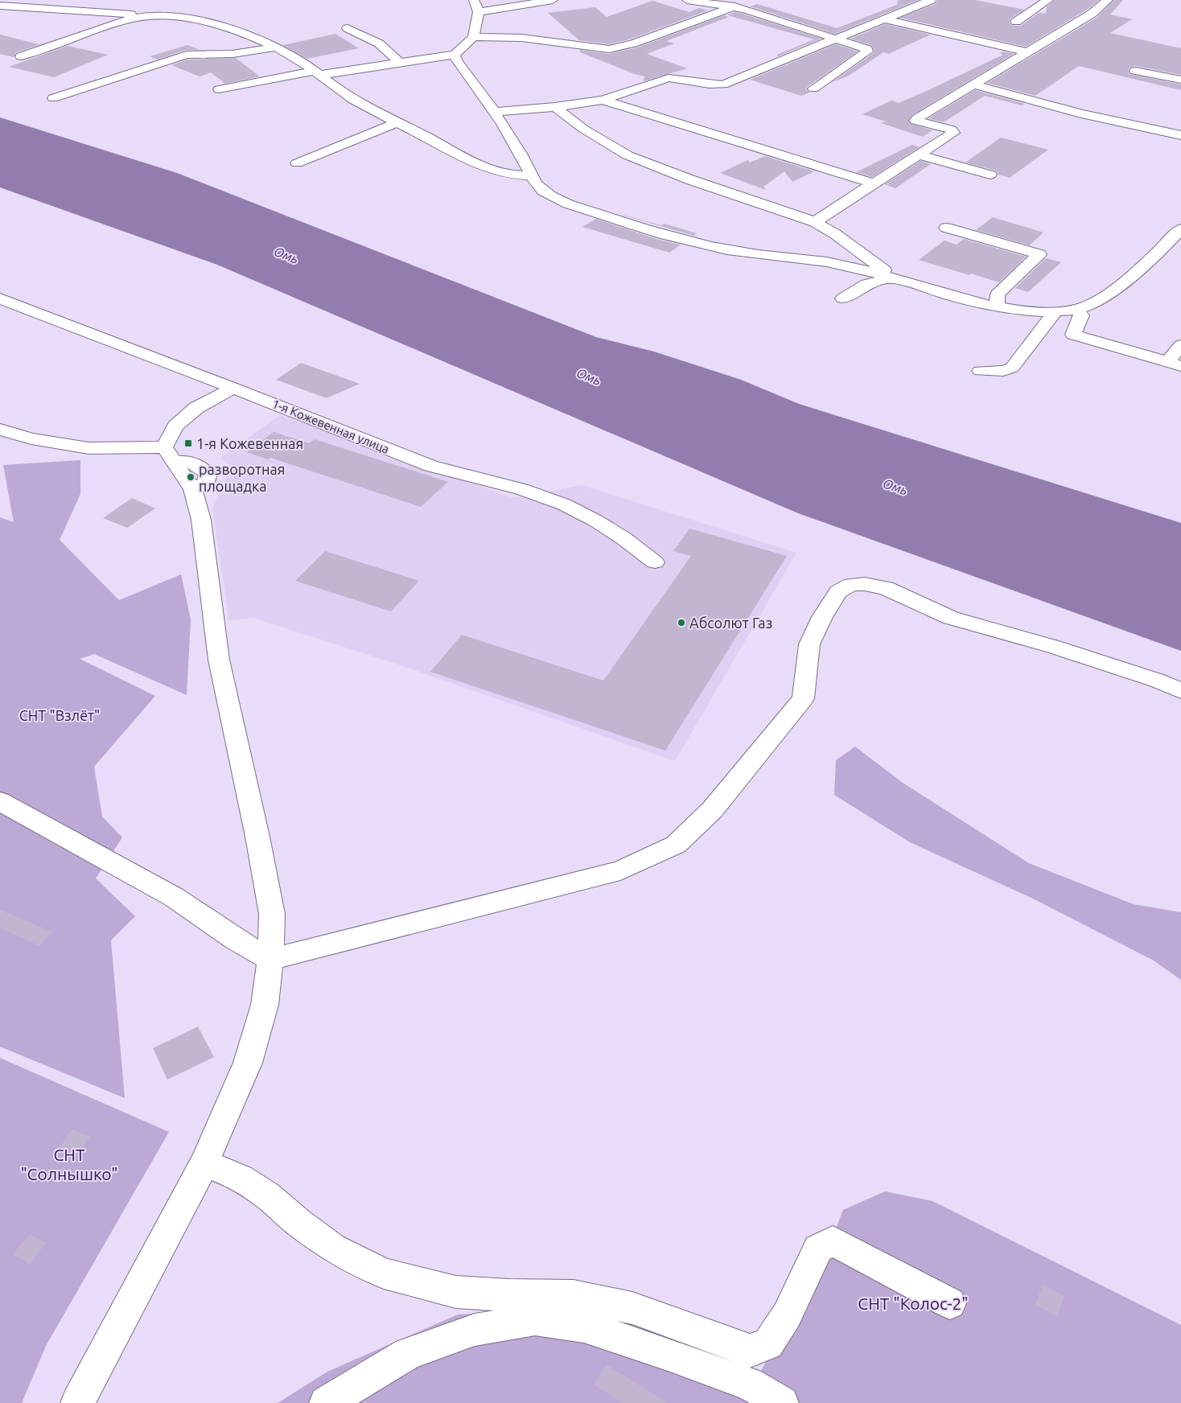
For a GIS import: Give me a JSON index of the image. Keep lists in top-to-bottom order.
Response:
{
  "streets": {
    "street": ["1-я Кожевенная улица"]
  },
  "water": ["Омь"],
  "parks": ["СНТ \"Взлёт\"", "СНТ \"Солнышко\"", "СНТ \"Колос-2\""],
  "places": {
    "transit": ["1-я Кожевенная"],
    "other": ["разворотная площадка", "Абсолют Газ"]
  }
}
